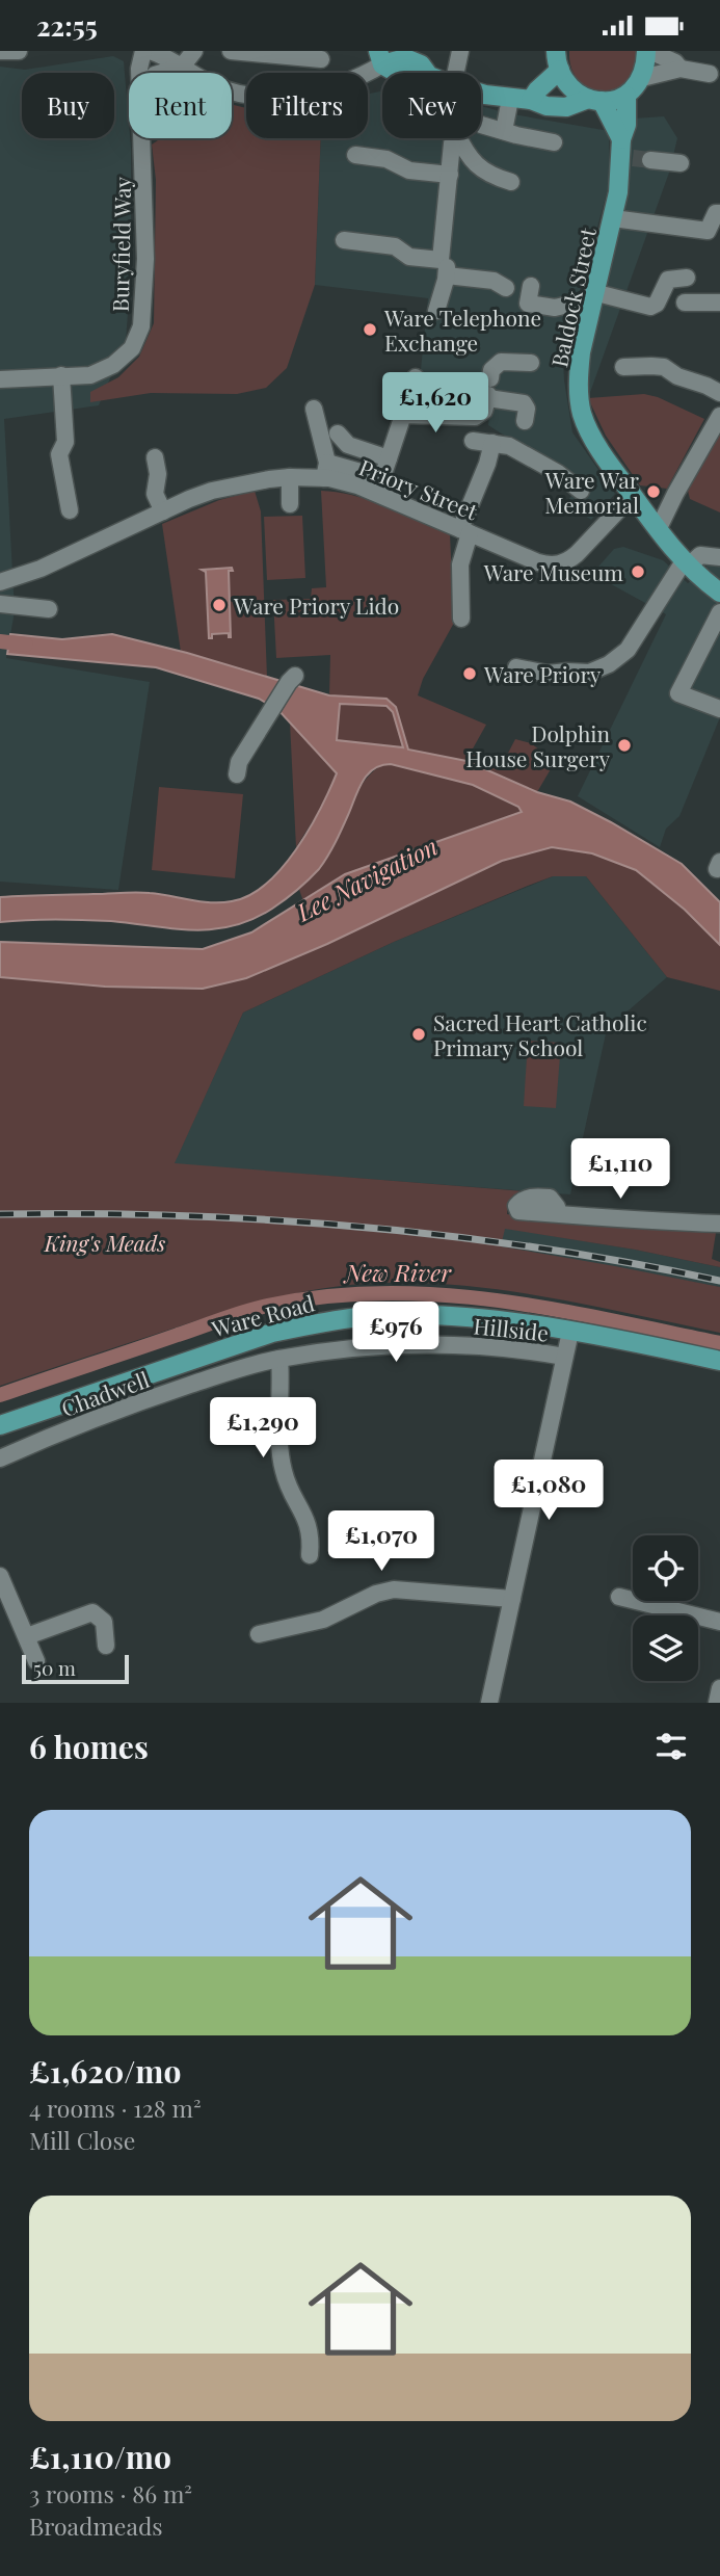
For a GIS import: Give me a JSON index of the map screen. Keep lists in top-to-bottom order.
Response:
{
  "streets": {
    "main road": ["Baldock Street", "Ware Road"],
    "street": [
      "Buryfield Way",
      "Priory Street",
      "Hillside",
      "Chadwell"
    ]
  },
  "crossings": [
    ["Baldock Street", "Priory Street"],
    ["Hillside", "Chadwell"]
  ],
  "water": ["Lee Navigation", "New River"],
  "parks": ["King's Meads"],
  "places": [
    "Ware Telephone Exchange",
    "Ware War Memorial",
    "Ware Museum",
    "Ware Priory Lido",
    "Ware Priory",
    "Dolphin House Surgery",
    "Sacred Heart Catholic Primary School"
  ],
  "scale_bar": "50 m",
  "page": {
    "status": "22:55",
    "chip": [
      "Buy",
      "Rent",
      "Filters",
      "New"
    ],
    "price": [
      "£1,620",
      "£1,110",
      "£976",
      "£1,290",
      "£1,080",
      "£1,070"
    ],
    "scale": "50 m",
    "heading": "6 homes",
    "list": [
      {
        "name": "£1,620/mo",
        "note": "4 rooms · 128 m² · Mill Close"
      },
      {
        "name": "£1,110/mo",
        "note": "3 rooms · 86 m² · Broadmeads"
      }
    ]
  }
}
